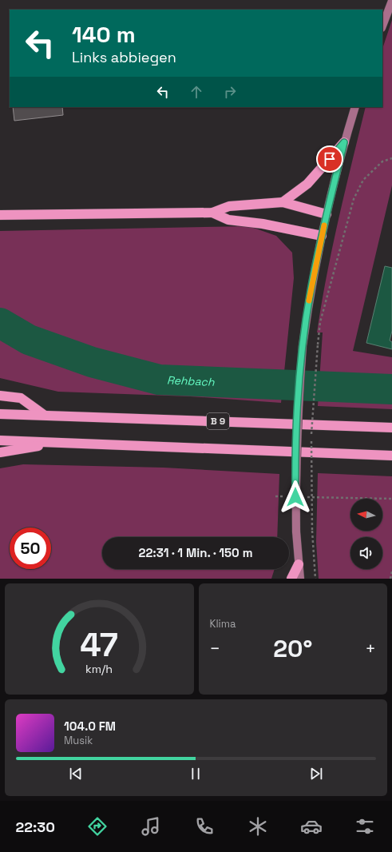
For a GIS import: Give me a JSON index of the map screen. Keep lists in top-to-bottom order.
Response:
{
  "streets": {
    "highway": ["B 9"]
  },
  "water": ["Rehbach"],
  "north": "left",
  "page": {
    "turn": ["140 m", "Links abbiegen"],
    "limit": "50",
    "trip": "22:31 · 1 Min. · 150 m",
    "tile": "Klima",
    "heat": ["−", "20°", "+"],
    "song": ["104.0 FM", "Musik"],
    "tabs": "22:30",
    "gauge": ["47", "km/h"]
  }
}
